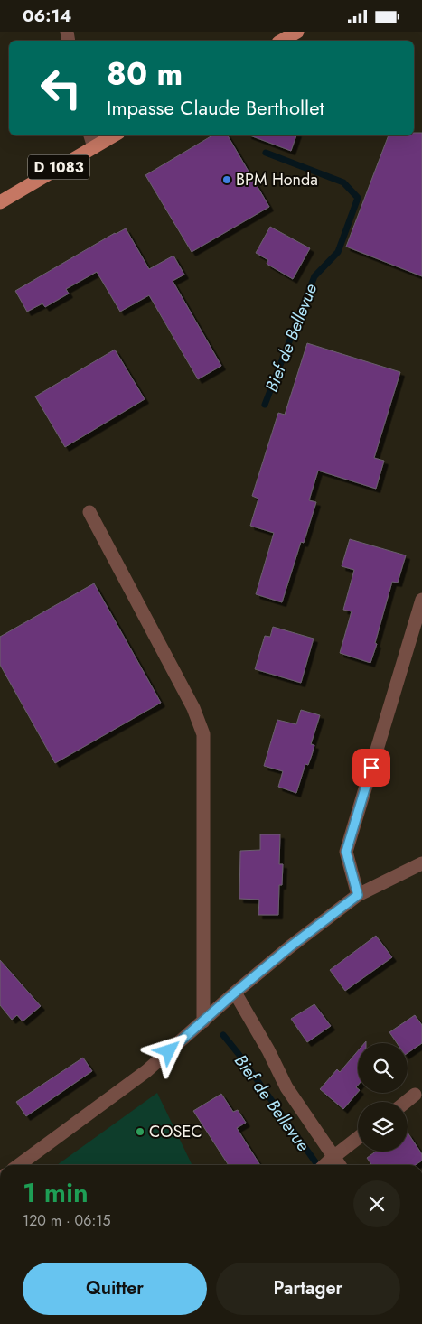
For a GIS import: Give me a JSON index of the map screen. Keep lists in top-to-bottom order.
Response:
{
  "streets": {
    "main road": ["D 1083"]
  },
  "water": ["Bief de Bellevue"],
  "places": ["BPM Honda", "COSEC"],
  "page": {
    "status": "06:14",
    "turn": ["80 m", "Impasse Claude Berthollet"],
    "heading": ["1 min", "120 m · 06:15"],
    "buttons": ["Quitter", "Partager"]
  }
}
